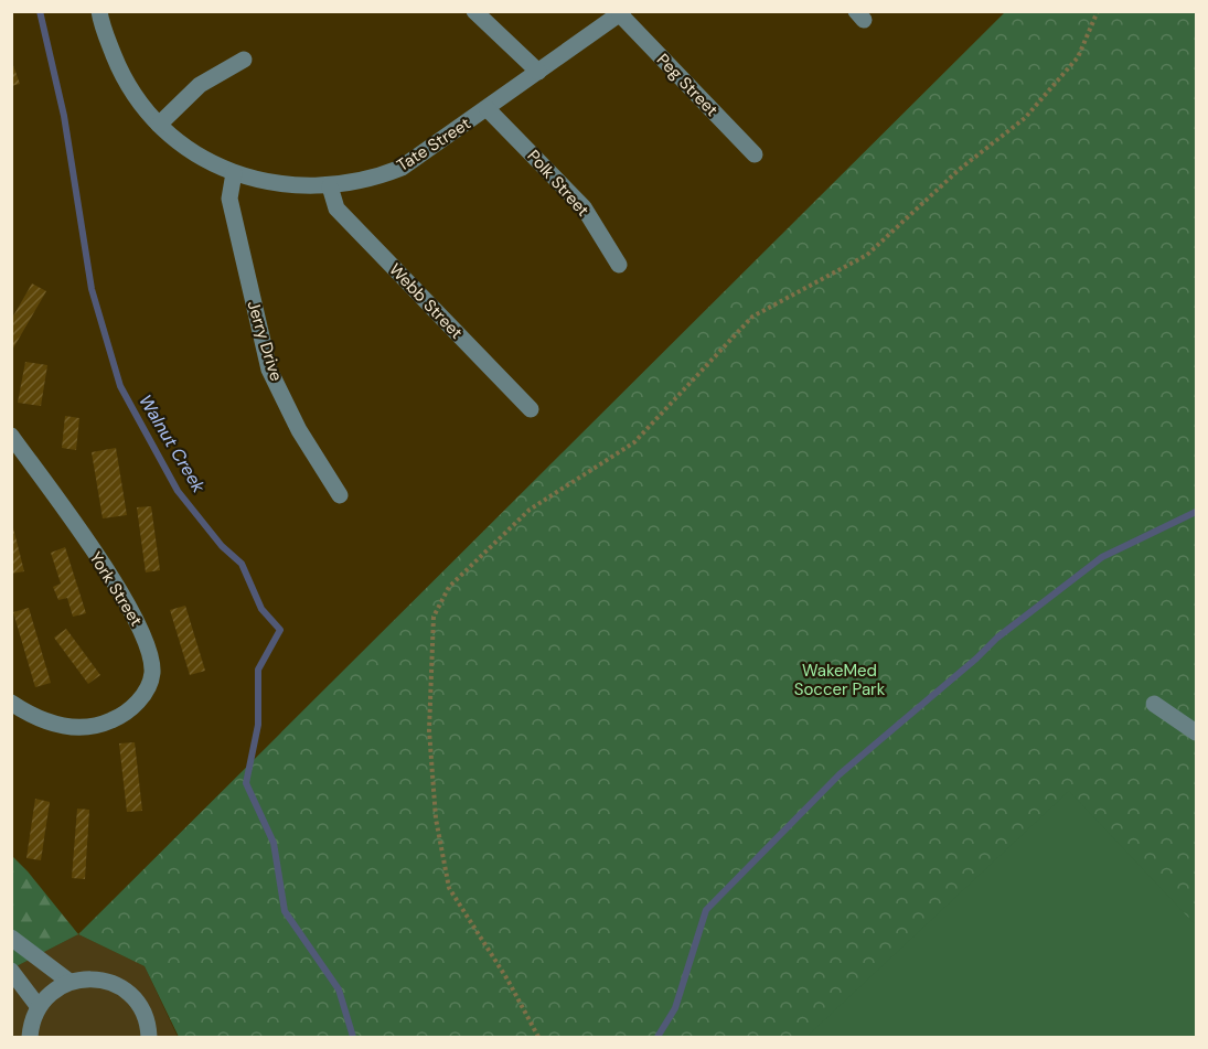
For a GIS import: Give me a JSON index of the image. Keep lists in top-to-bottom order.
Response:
{
  "streets": {
    "street": [
      "Peg Street",
      "Tate Street",
      "Polk Street",
      "Webb Street",
      "Jerry Drive",
      "York Street"
    ]
  },
  "crossings": [
    ["Peg Street", "Tate Street"],
    ["Tate Street", "Polk Street"],
    ["Tate Street", "Webb Street"],
    ["Tate Street", "Jerry Drive"]
  ],
  "water": ["Walnut Creek"],
  "parks": ["WakeMed Soccer Park"]
}
